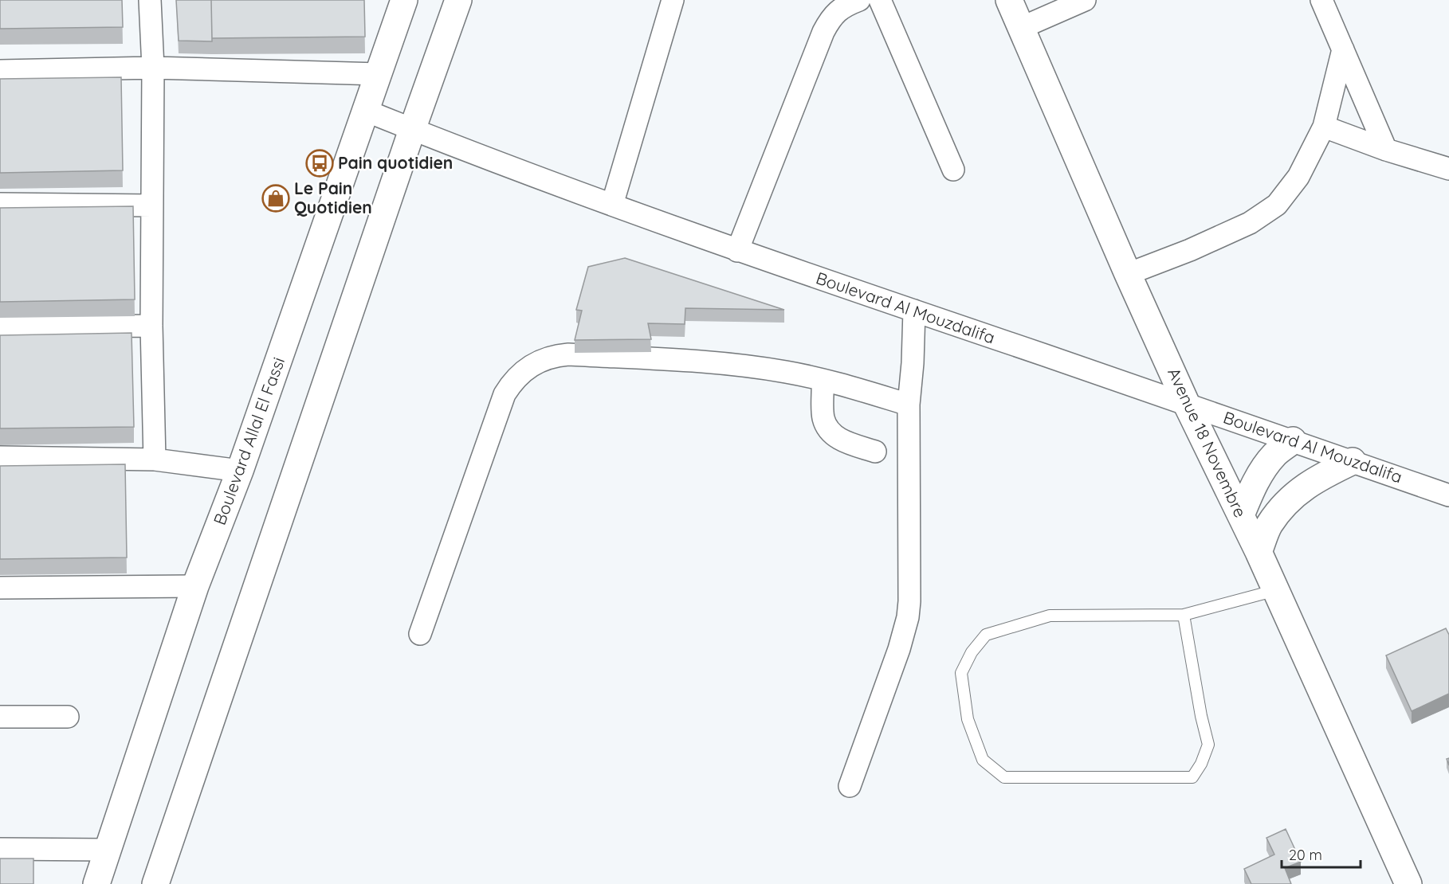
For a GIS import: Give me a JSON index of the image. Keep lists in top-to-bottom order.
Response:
{
  "streets": {
    "main road": ["Boulevard Allal El Fassi", "Avenue 18 Novembre"],
    "street": ["Boulevard Al Mouzdalifa"]
  },
  "crossings": [
    ["Boulevard Al Mouzdalifa", "Boulevard Allal El Fassi"],
    ["Boulevard Al Mouzdalifa", "Avenue 18 Novembre"]
  ],
  "places": {
    "bus stop": ["Pain quotidien"],
    "shop": ["Le Pain Quotidien"]
  },
  "scale_bar": "20 m"
}
